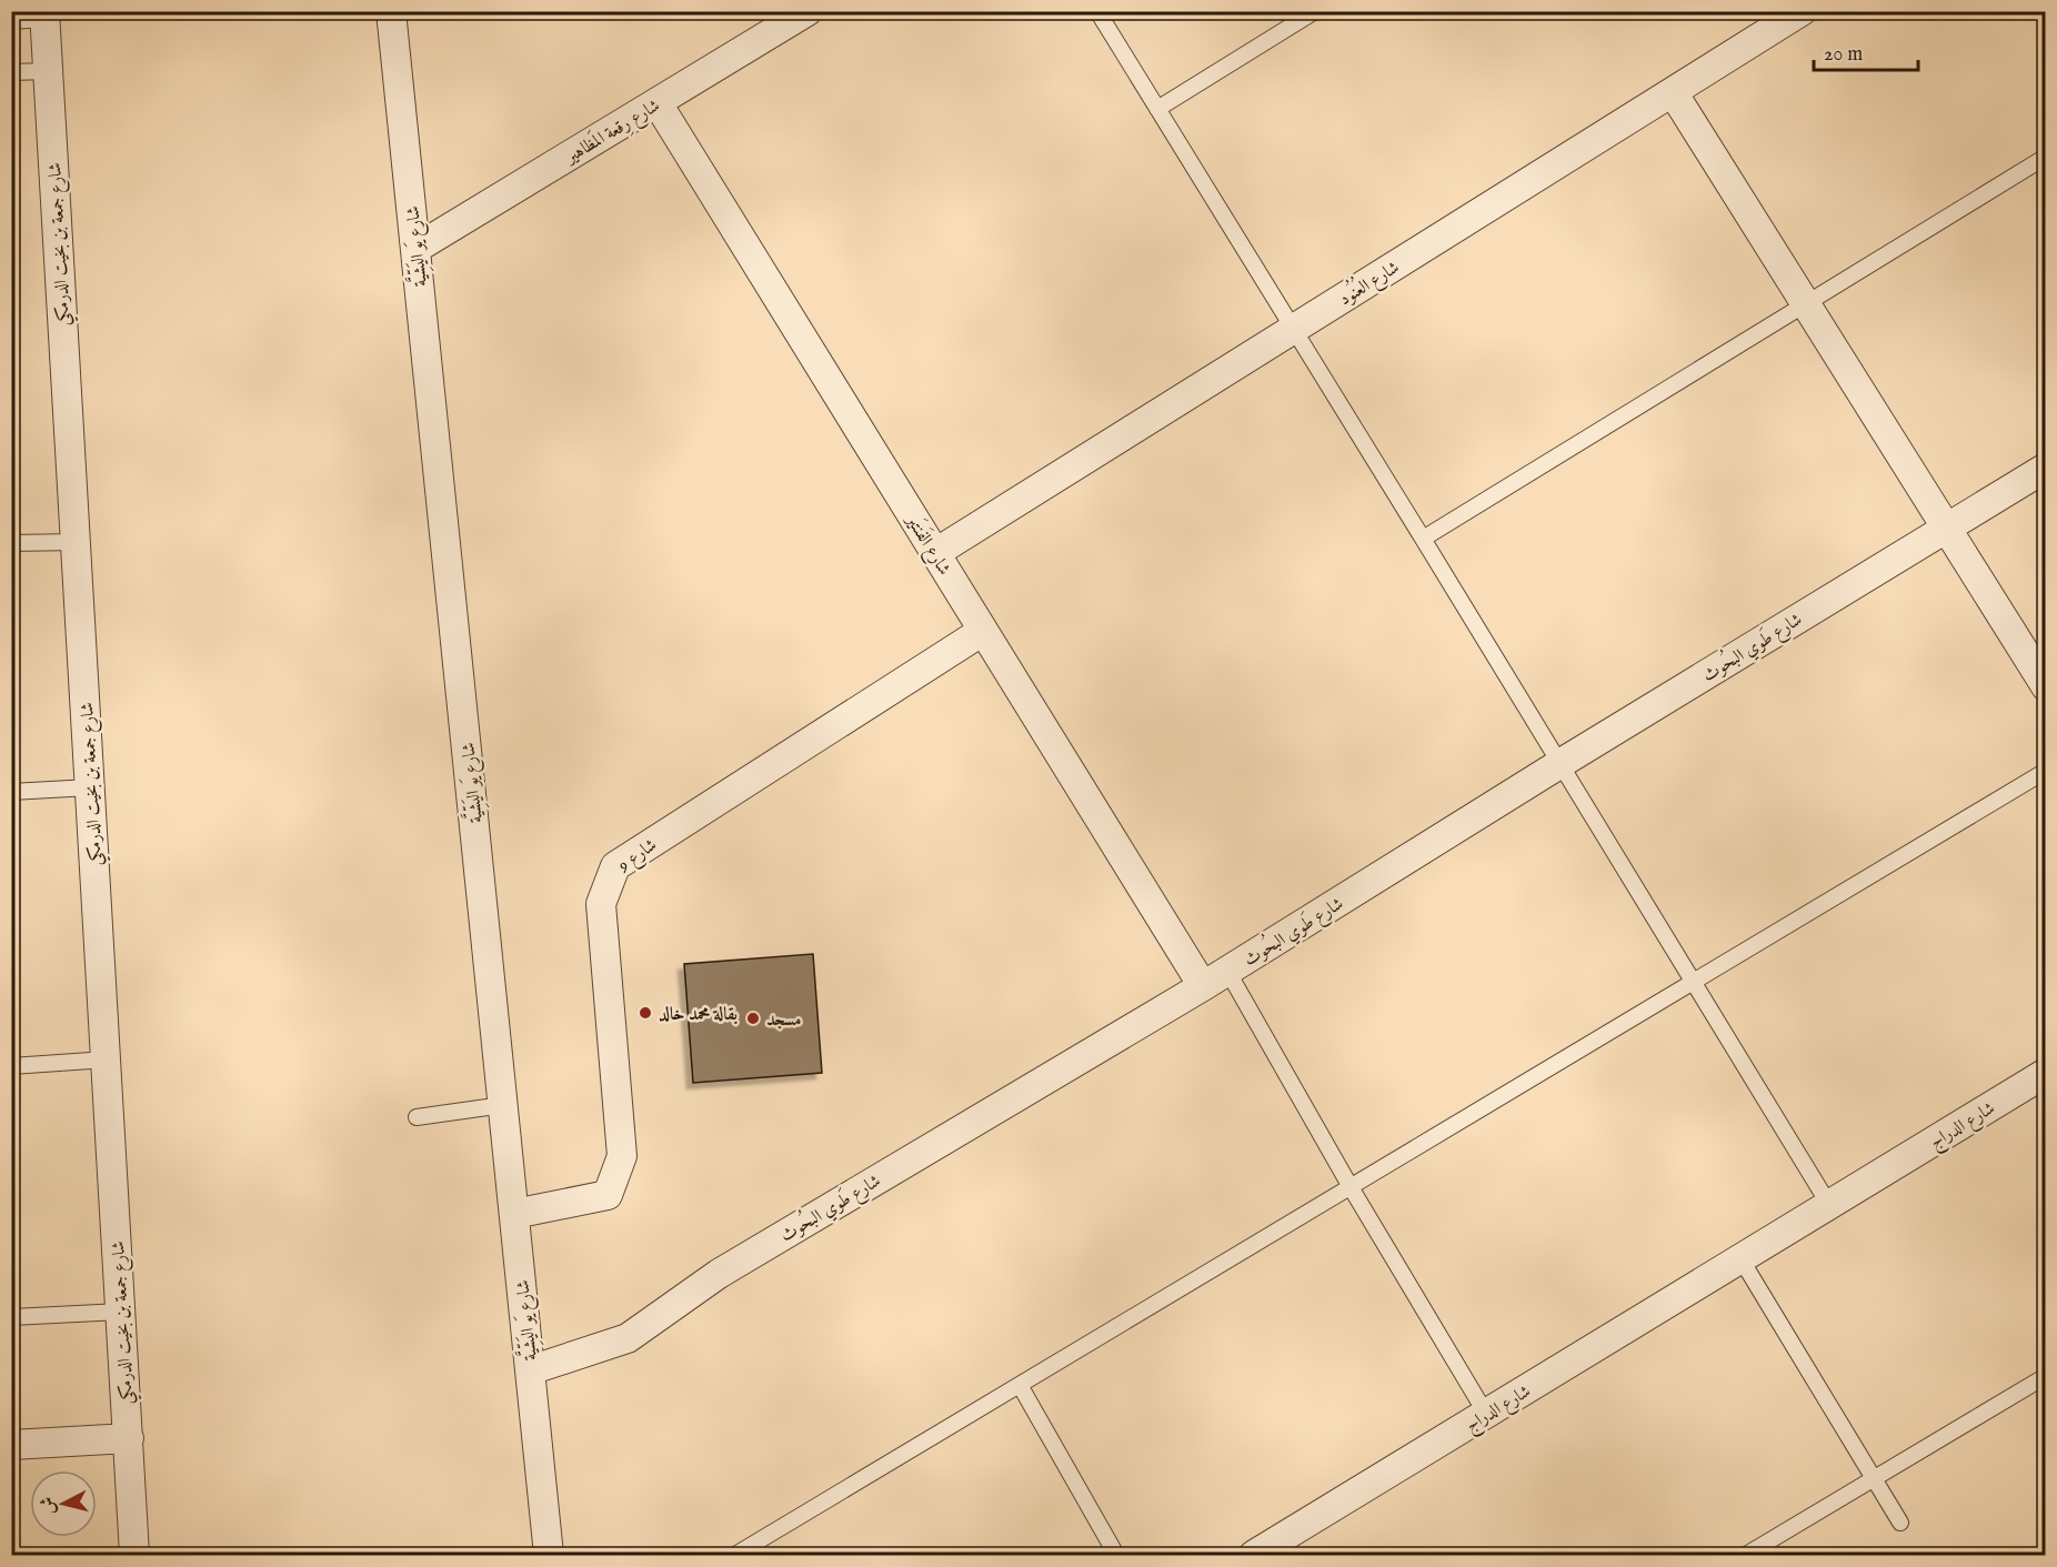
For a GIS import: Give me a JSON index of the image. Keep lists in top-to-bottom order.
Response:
{
  "streets": {
    "street": [
      "شارع رِقعة المَظاهير",
      "شارع جمعة بن بخيت الدرمكي",
      "شارع يَو اليَشِّيَّة",
      "شارع العُنُود",
      "شارع الفَنتَير",
      "شارع طَوي البحُوث",
      "شارع 9",
      "شارع الدراج"
    ]
  },
  "crossings": [
    ["شارع رِقعة المَظاهير", "شارع يَو اليَشِّيَّة"],
    ["شارع رِقعة المَظاهير", "شارع الفَنتَير"],
    ["شارع يَو اليَشِّيَّة", "شارع طَوي البحُوث"],
    ["شارع يَو اليَشِّيَّة", "شارع 9"],
    ["شارع العُنُود", "شارع الفَنتَير"],
    ["شارع الفَنتَير", "شارع طَوي البحُوث"],
    ["شارع الفَنتَير", "شارع 9"]
  ],
  "places": ["بقالة محمد خالد", "مسجد"],
  "scale_bar": "20 m",
  "north": "left"
}
